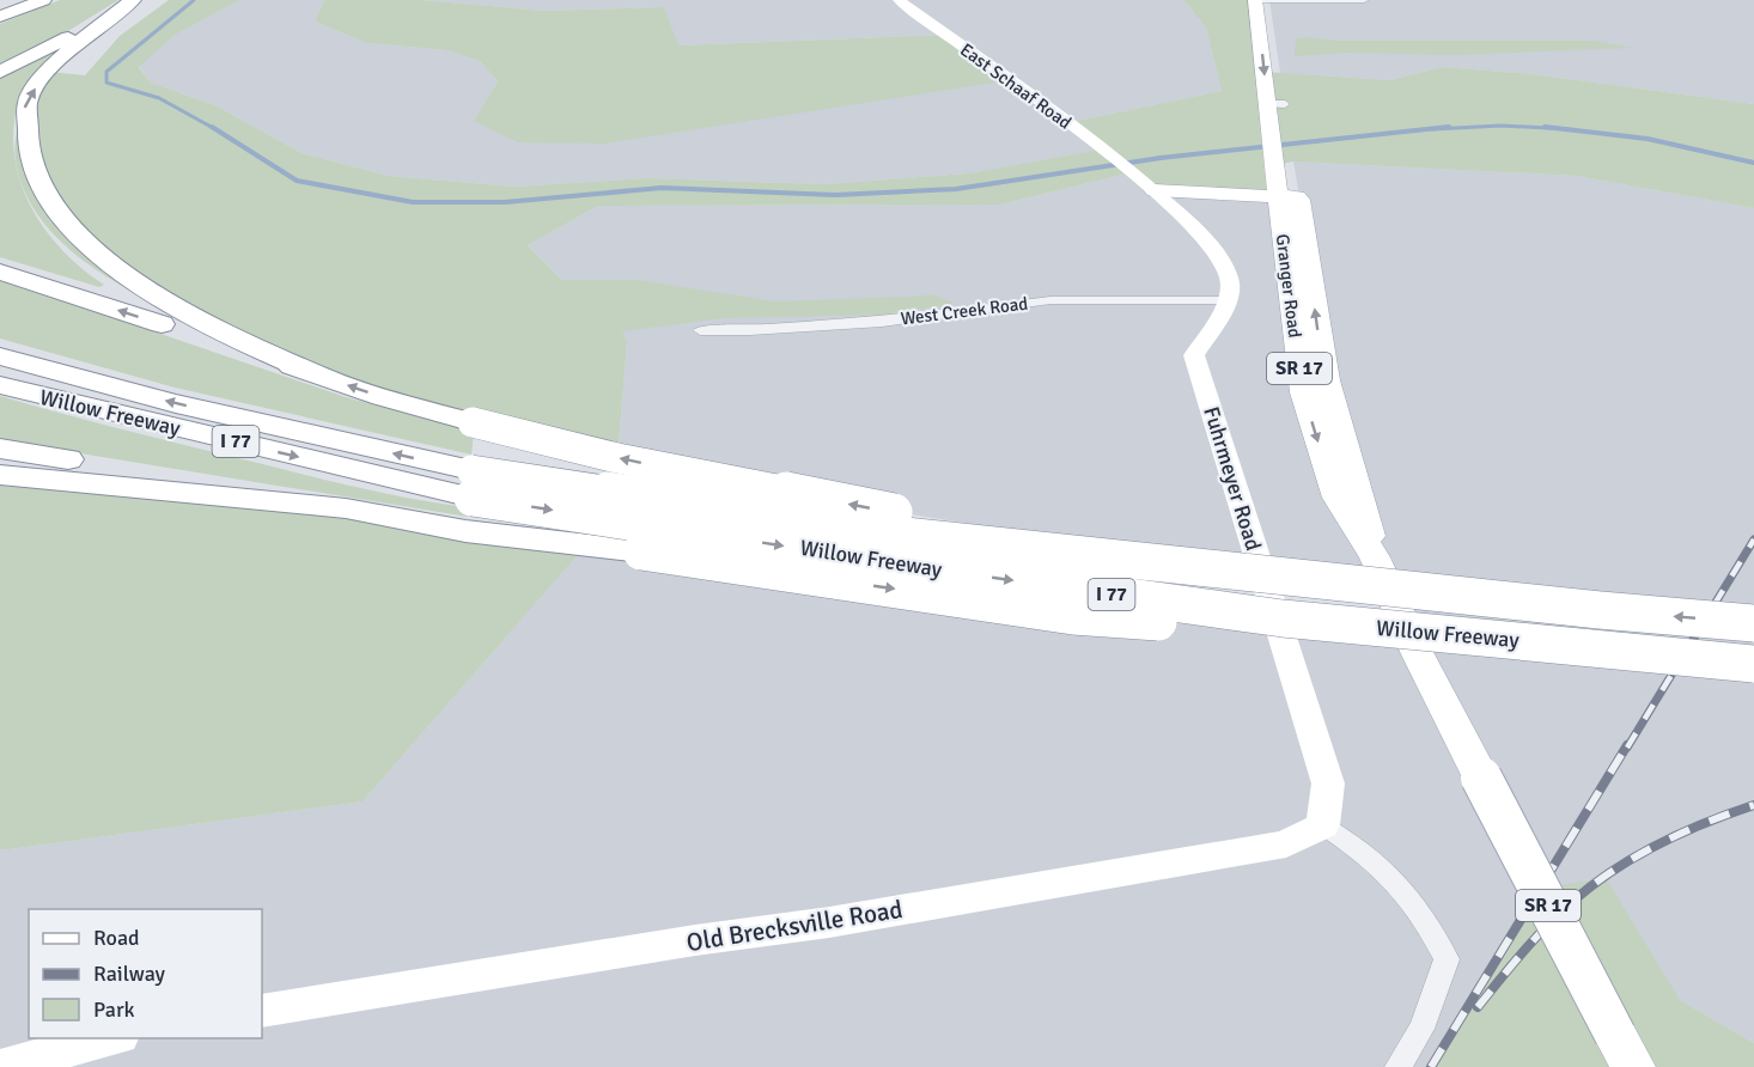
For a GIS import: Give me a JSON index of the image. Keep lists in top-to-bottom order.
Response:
{
  "streets": {
    "highway": ["Willow Freeway", "I 77"],
    "main road": ["Granger Road", "SR 17"],
    "street": [
      "East Schaaf Road",
      "West Creek Road",
      "Fuhrmeyer Road",
      "Old Brecksville Road"
    ]
  },
  "crossings": [
    ["West Creek Road", "Fuhrmeyer Road"],
    ["Fuhrmeyer Road", "Old Brecksville Road"]
  ],
  "legend": ["Road", "Railway", "Park"]
}
